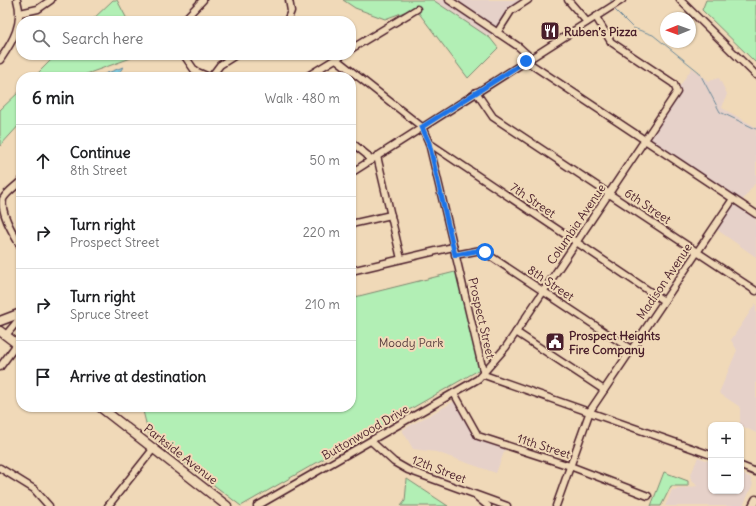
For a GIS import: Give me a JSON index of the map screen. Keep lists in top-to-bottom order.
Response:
{
  "streets": {
    "main road": ["Parkside Avenue"],
    "street": [
      "7th Street",
      "6th Street",
      "Columbia Avenue",
      "Madison Avenue",
      "8th Street",
      "Prospect Street",
      "Buttonwood Drive",
      "11th Street",
      "12th Street"
    ]
  },
  "crossings": [
    ["7th Street", "Columbia Avenue"],
    ["7th Street", "Madison Avenue"],
    ["7th Street", "Prospect Street"],
    ["6th Street", "Columbia Avenue"],
    ["6th Street", "Madison Avenue"],
    ["Columbia Avenue", "8th Street"],
    ["Columbia Avenue", "Prospect Street"],
    ["Columbia Avenue", "Buttonwood Drive"],
    ["Madison Avenue", "8th Street"],
    ["Madison Avenue", "Prospect Street"],
    ["Madison Avenue", "11th Street"],
    ["8th Street", "Prospect Street"],
    ["Prospect Street", "Buttonwood Drive"],
    ["Buttonwood Drive", "11th Street"],
    ["Buttonwood Drive", "12th Street"]
  ],
  "parks": ["Moody Park"],
  "places": {
    "restaurant": ["Ruben's Pizza"],
    "public building": ["Prospect Heights Fire Company"]
  },
  "north": "left",
  "page": {
    "search": "Search here",
    "heading": ["6 min", "Walk · 480 m"],
    "list": [
      ["Continue", "8th Street", "50 m"],
      ["Turn right", "Prospect Street", "220 m"],
      ["Turn right", "Spruce Street", "210 m"],
      "Arrive at destination"
    ],
    "map_buttons": ["+", "−"]
  }
}
